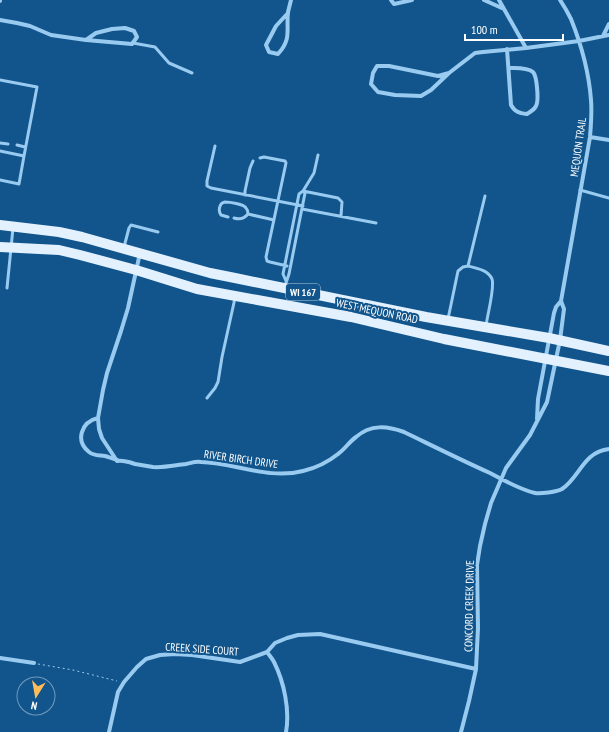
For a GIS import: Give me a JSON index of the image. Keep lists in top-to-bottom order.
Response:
{
  "streets": {
    "main road": ["WI 167", "WEST MEQUON ROAD"],
    "street": [
      "MEQUON TRAIL",
      "RIVER BIRCH DRIVE",
      "CONCORD CREEK DRIVE",
      "CREEK SIDE COURT"
    ]
  },
  "crossings": [
    ["MEQUON TRAIL", "WEST MEQUON ROAD"],
    ["MEQUON TRAIL", "CONCORD CREEK DRIVE"],
    ["WEST MEQUON ROAD", "CONCORD CREEK DRIVE"],
    ["RIVER BIRCH DRIVE", "CONCORD CREEK DRIVE"],
    ["CONCORD CREEK DRIVE", "CREEK SIDE COURT"]
  ],
  "scale_bar": "100 m",
  "north": "bottom"
}
